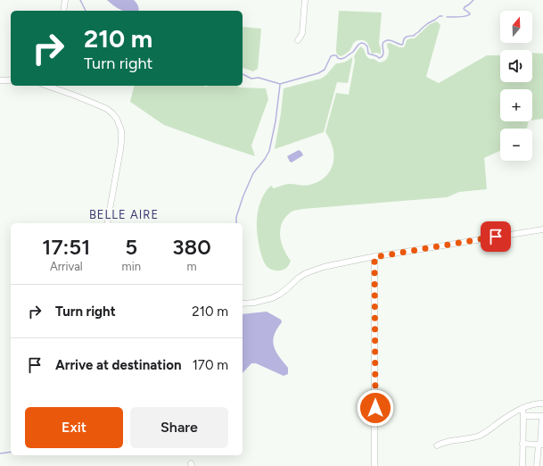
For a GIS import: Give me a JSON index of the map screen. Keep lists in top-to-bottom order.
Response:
{
  "districts": ["BELLE AIRE"],
  "north": "top",
  "page": {
    "map_buttons": ["+", "−"],
    "turn": ["210 m", "Turn right"],
    "eta": [
      "17:51",
      "Arrival",
      "5",
      "min",
      "380",
      "m"
    ],
    "list": [
      {
        "name": "Turn right",
        "value": "210 m"
      },
      {
        "name": "Arrive at destination",
        "value": "170 m"
      }
    ],
    "buttons": ["Exit", "Share"]
  }
}
